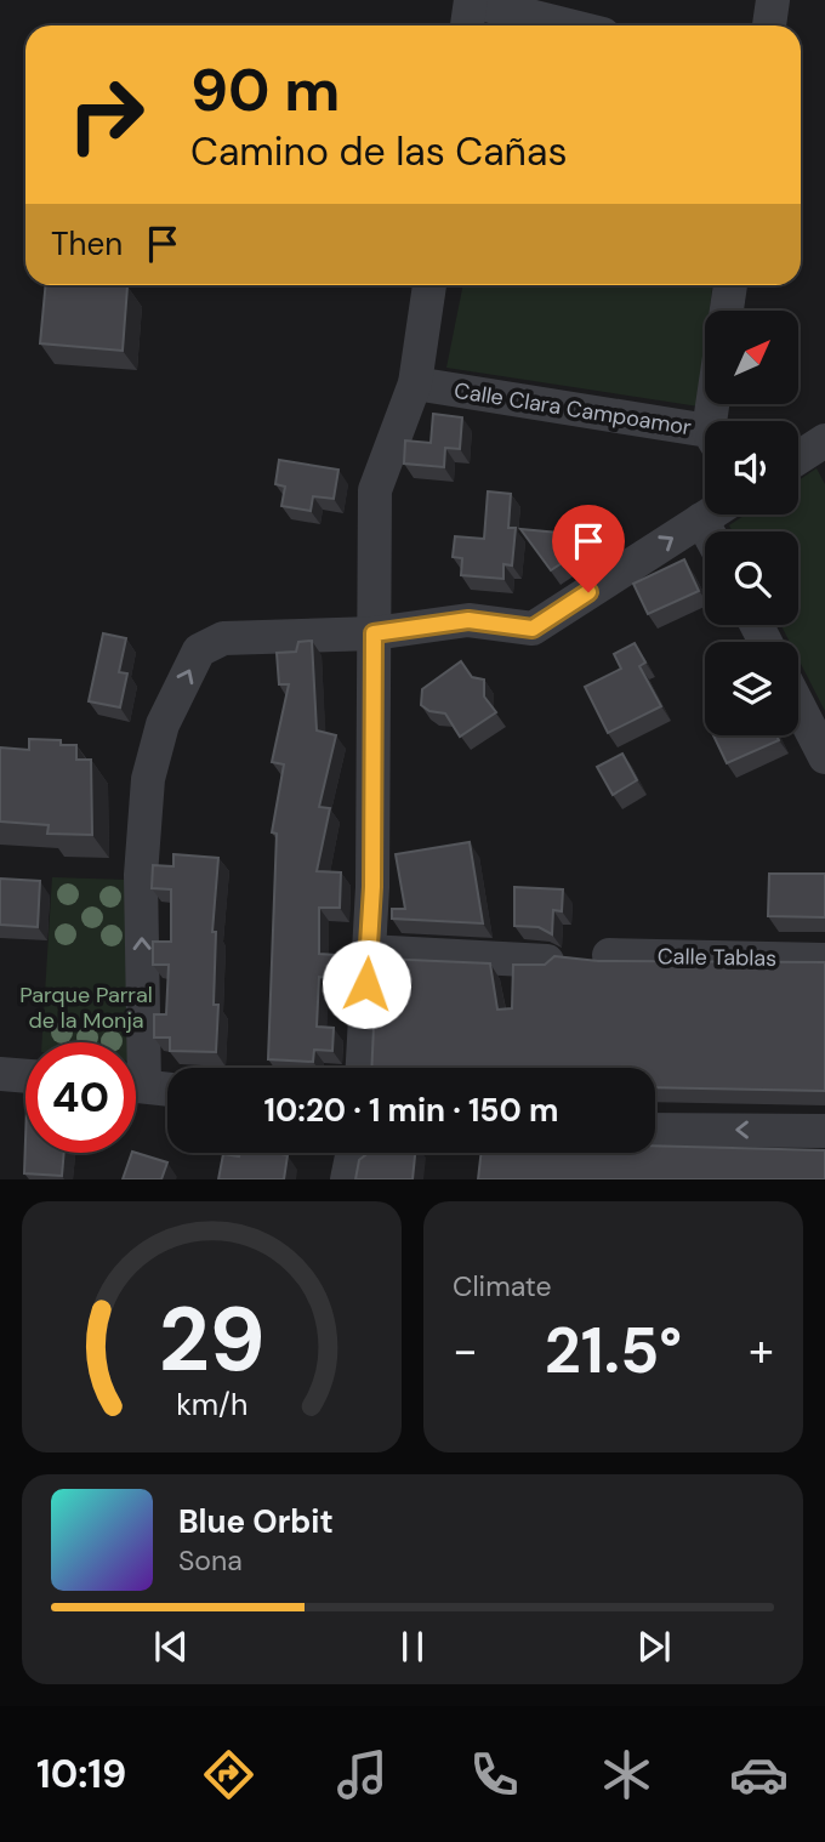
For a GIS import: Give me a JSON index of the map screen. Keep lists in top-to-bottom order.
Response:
{
  "streets": {
    "street": ["Calle Clara Campoamor", "Calle Tablas"]
  },
  "parks": ["Parque Parral de la Monja"],
  "north": "top right",
  "page": {
    "turn": ["90 m", "Camino de las Cañas"],
    "then": "Then",
    "limit": "40",
    "trip": "10:20 · 1 min · 150 m",
    "tile": "Climate",
    "heat": ["−", "21.5°", "+"],
    "song": ["Blue Orbit", "Sona"],
    "tabs": "10:19",
    "gauge": ["29", "km/h"]
  }
}
